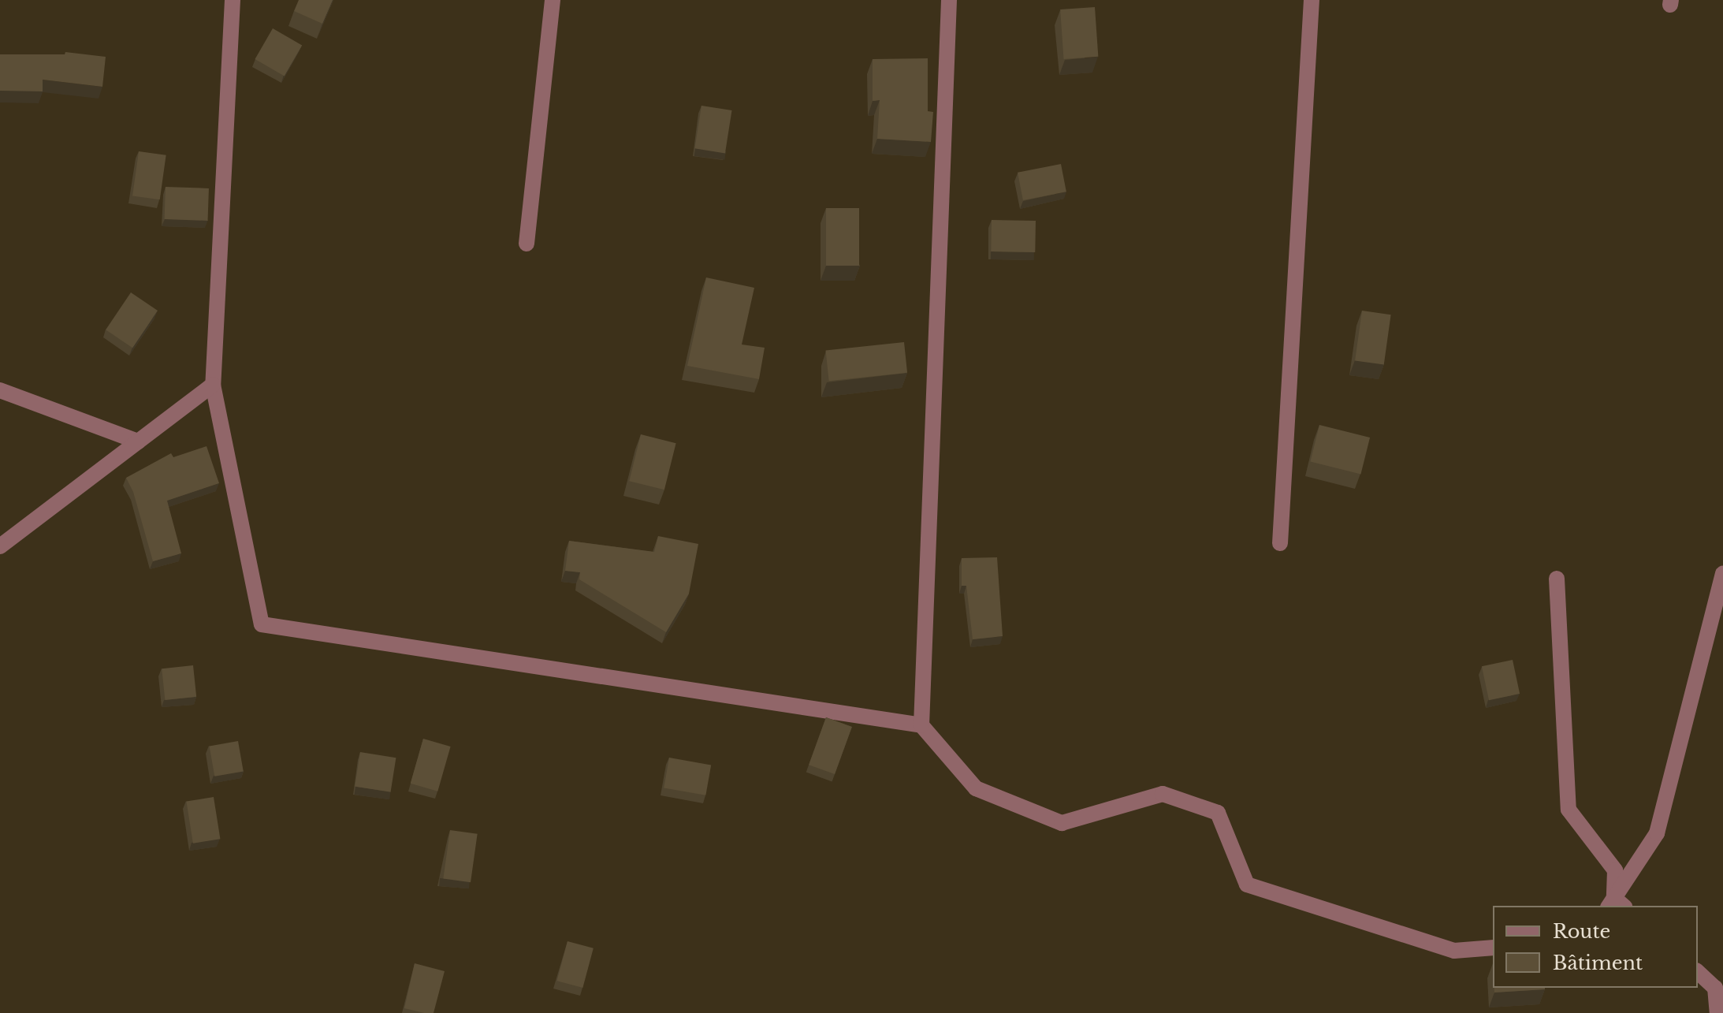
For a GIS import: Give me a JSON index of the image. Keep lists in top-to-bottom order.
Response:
{
  "legend": ["Route", "Bâtiment"]
}
